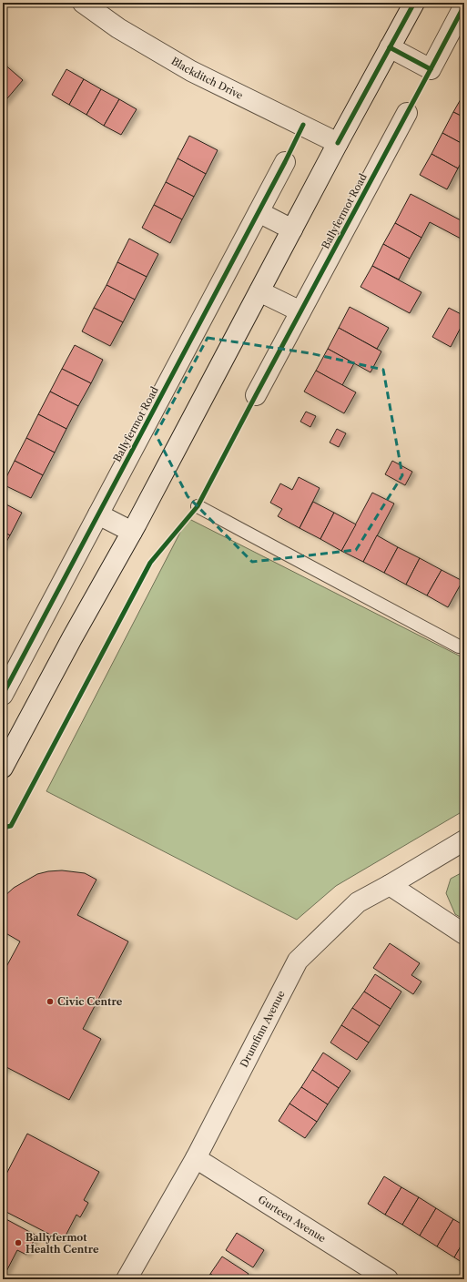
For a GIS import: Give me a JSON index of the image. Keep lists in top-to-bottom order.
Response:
{
  "streets": {
    "street": [
      "Blackditch Drive",
      "Ballyfermot Road",
      "Drumfinn Avenue",
      "Gurteen Avenue"
    ]
  },
  "crossings": [
    ["Drumfinn Avenue", "Gurteen Avenue"]
  ],
  "places": ["Civic Centre", "Ballyfermot Health Centre"]
}
